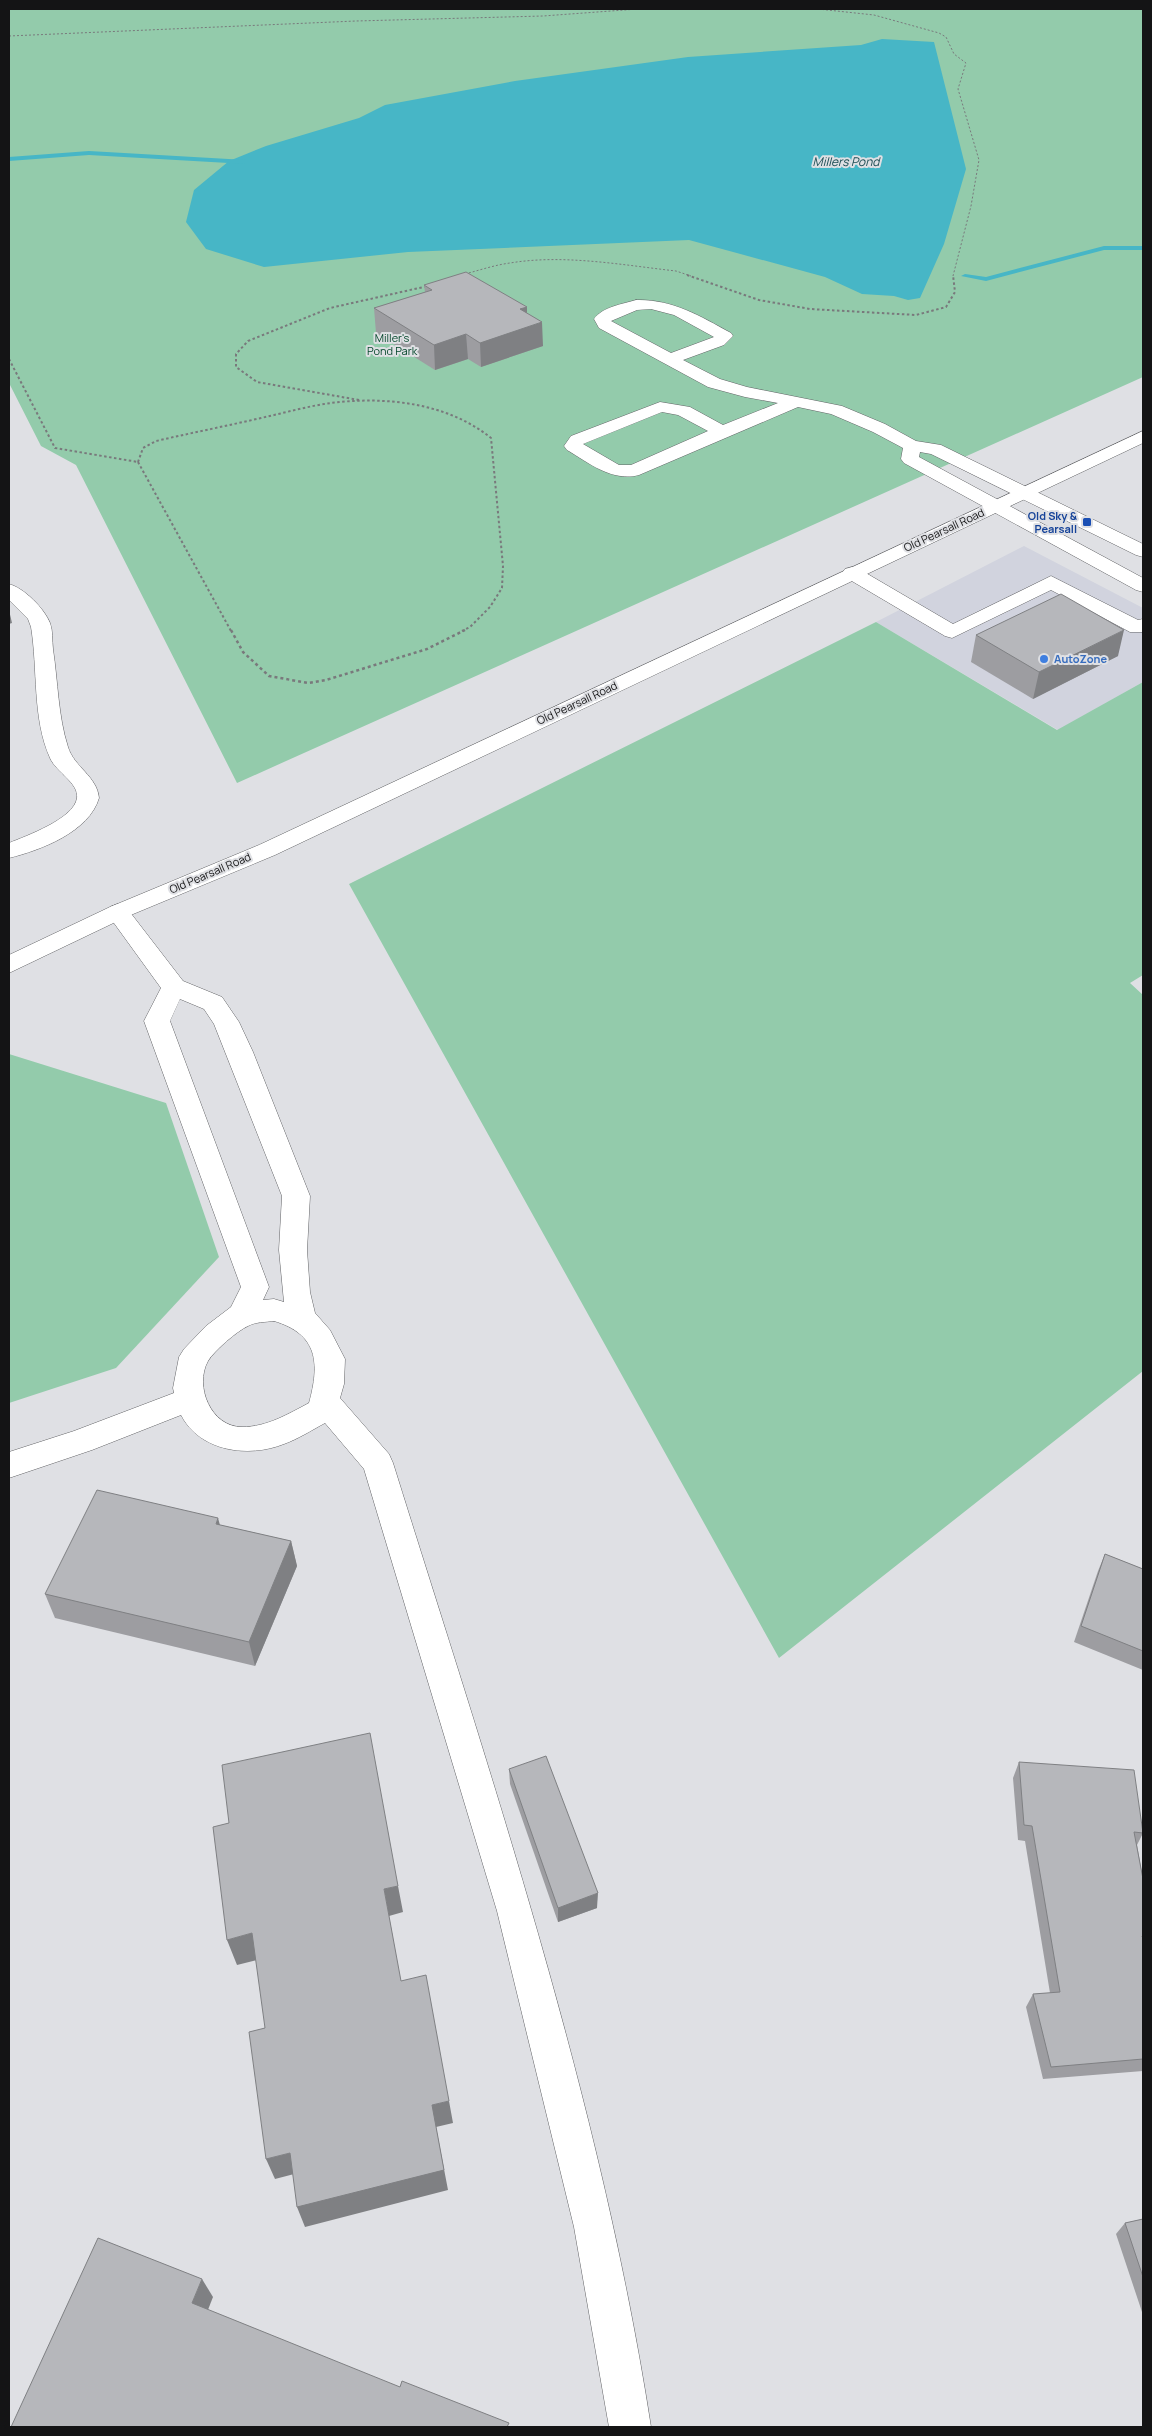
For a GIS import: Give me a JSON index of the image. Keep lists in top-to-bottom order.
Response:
{
  "streets": {
    "main road": ["Old Pearsall Road"]
  },
  "water": ["Millers Pond"],
  "parks": ["Miller's Pond Park"],
  "places": {
    "transit": ["Old Sky & Pearsall"],
    "other": ["AutoZone"]
  }
}
